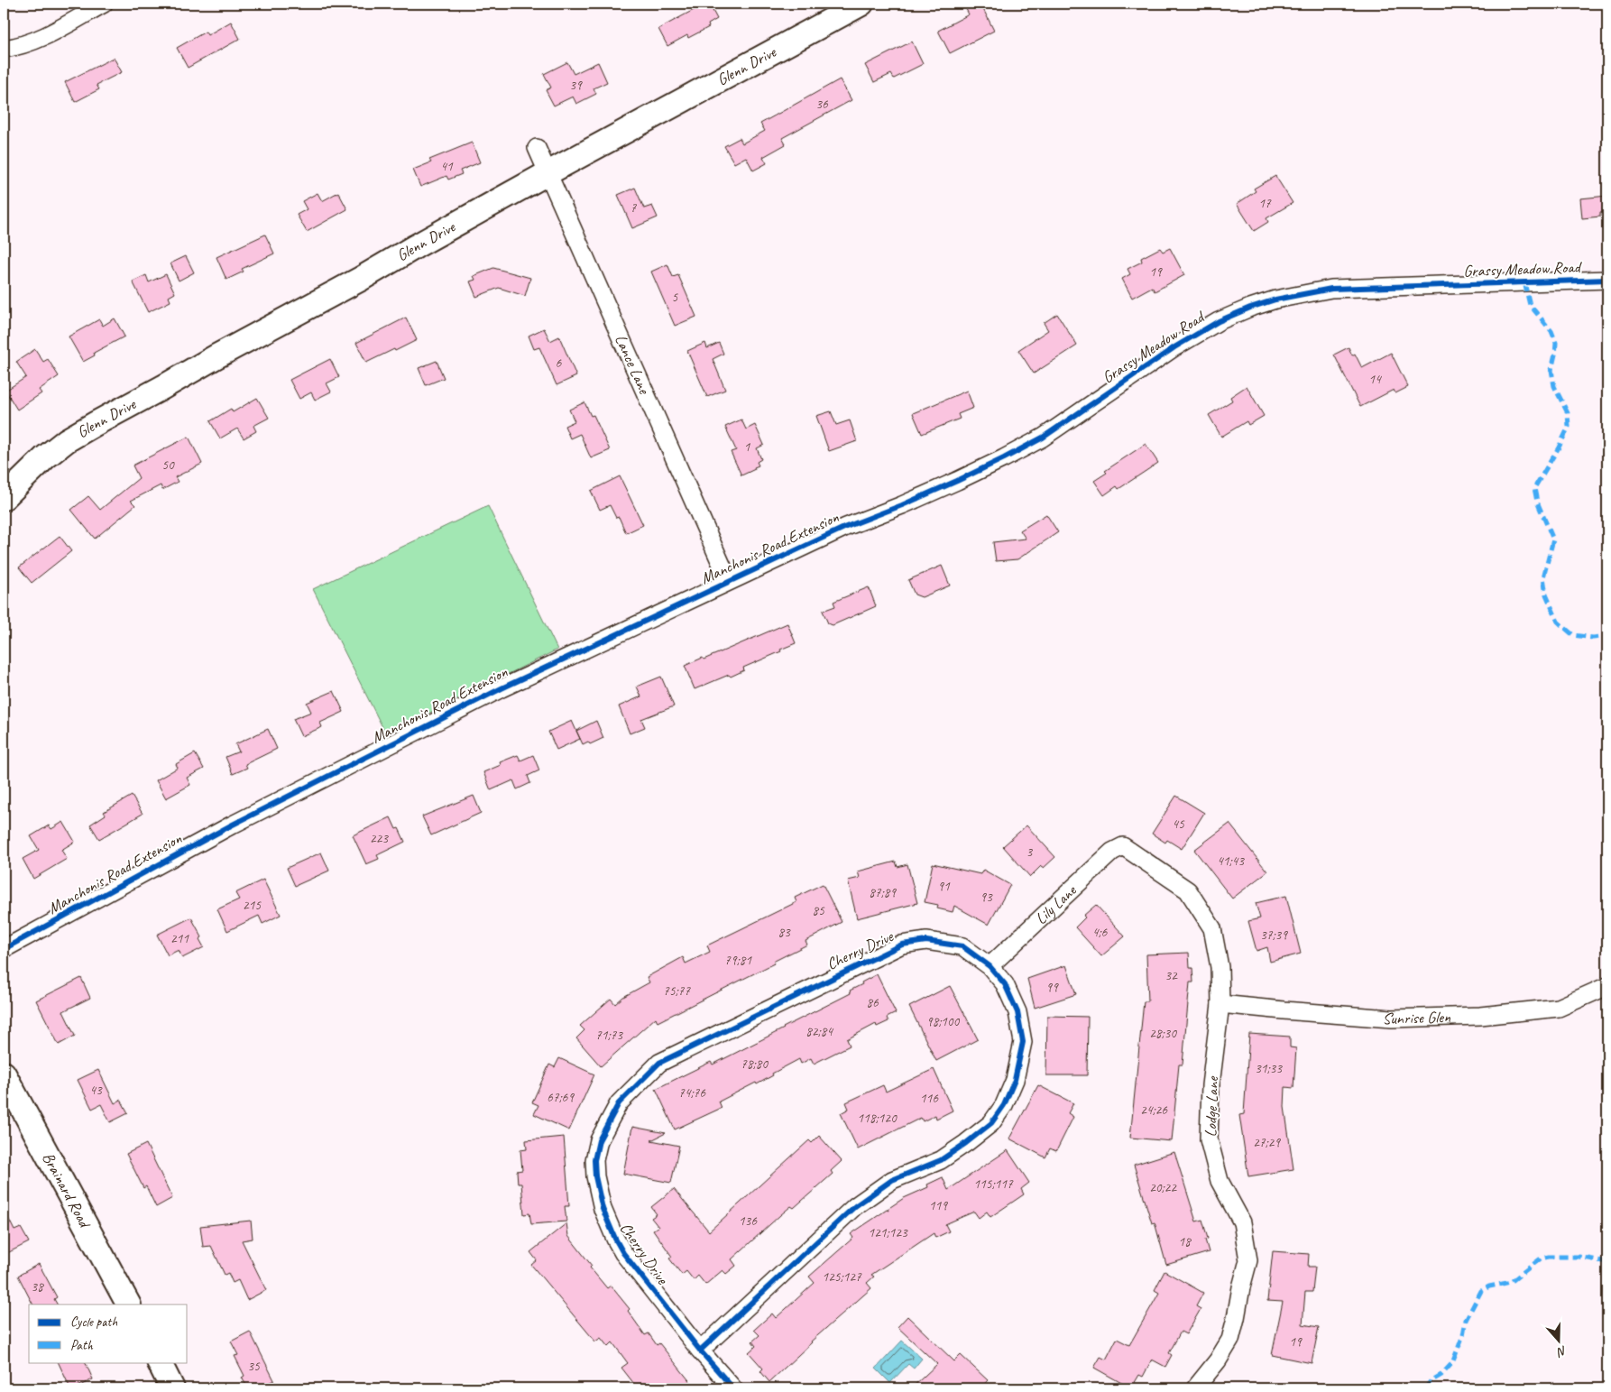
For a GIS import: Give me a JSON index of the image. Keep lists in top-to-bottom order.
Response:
{
  "streets": {
    "street": [
      "Glenn Drive",
      "Grassy Meadow Road",
      "Lance Lane",
      "Manchonis Road Extension",
      "Lily Lane",
      "Cherry Drive",
      "Sunrise Glen",
      "Lodge Lane",
      "Brainard Road"
    ]
  },
  "crossings": [
    ["Glenn Drive", "Lance Lane"],
    ["Grassy Meadow Road", "Manchonis Road Extension"],
    ["Lance Lane", "Manchonis Road Extension"],
    ["Lily Lane", "Cherry Drive"],
    ["Lily Lane", "Lodge Lane"],
    ["Sunrise Glen", "Lodge Lane"]
  ],
  "house_numbers": [
    "39",
    "36",
    "41",
    "17",
    "7",
    "19",
    "5",
    "6",
    "14",
    "1",
    "50",
    "45",
    "223",
    "3",
    "41;43",
    "91",
    "87;89",
    "93",
    "215",
    "85",
    "83",
    "4;6",
    "37;39",
    "211",
    "79;81",
    "32",
    "99",
    "75;77",
    "86",
    "98;100",
    "82;84",
    "28;30",
    "71;73",
    "78;80",
    "31;33",
    "43",
    "74;76",
    "67;69",
    "116",
    "24;26",
    "118;120",
    "27;29",
    "115;117",
    "20;22",
    "119",
    "136",
    "121;123",
    "18",
    "125;127",
    "38",
    "19",
    "35"
  ],
  "legend": ["Cycle path", "Path"],
  "north": "bottom"
}
